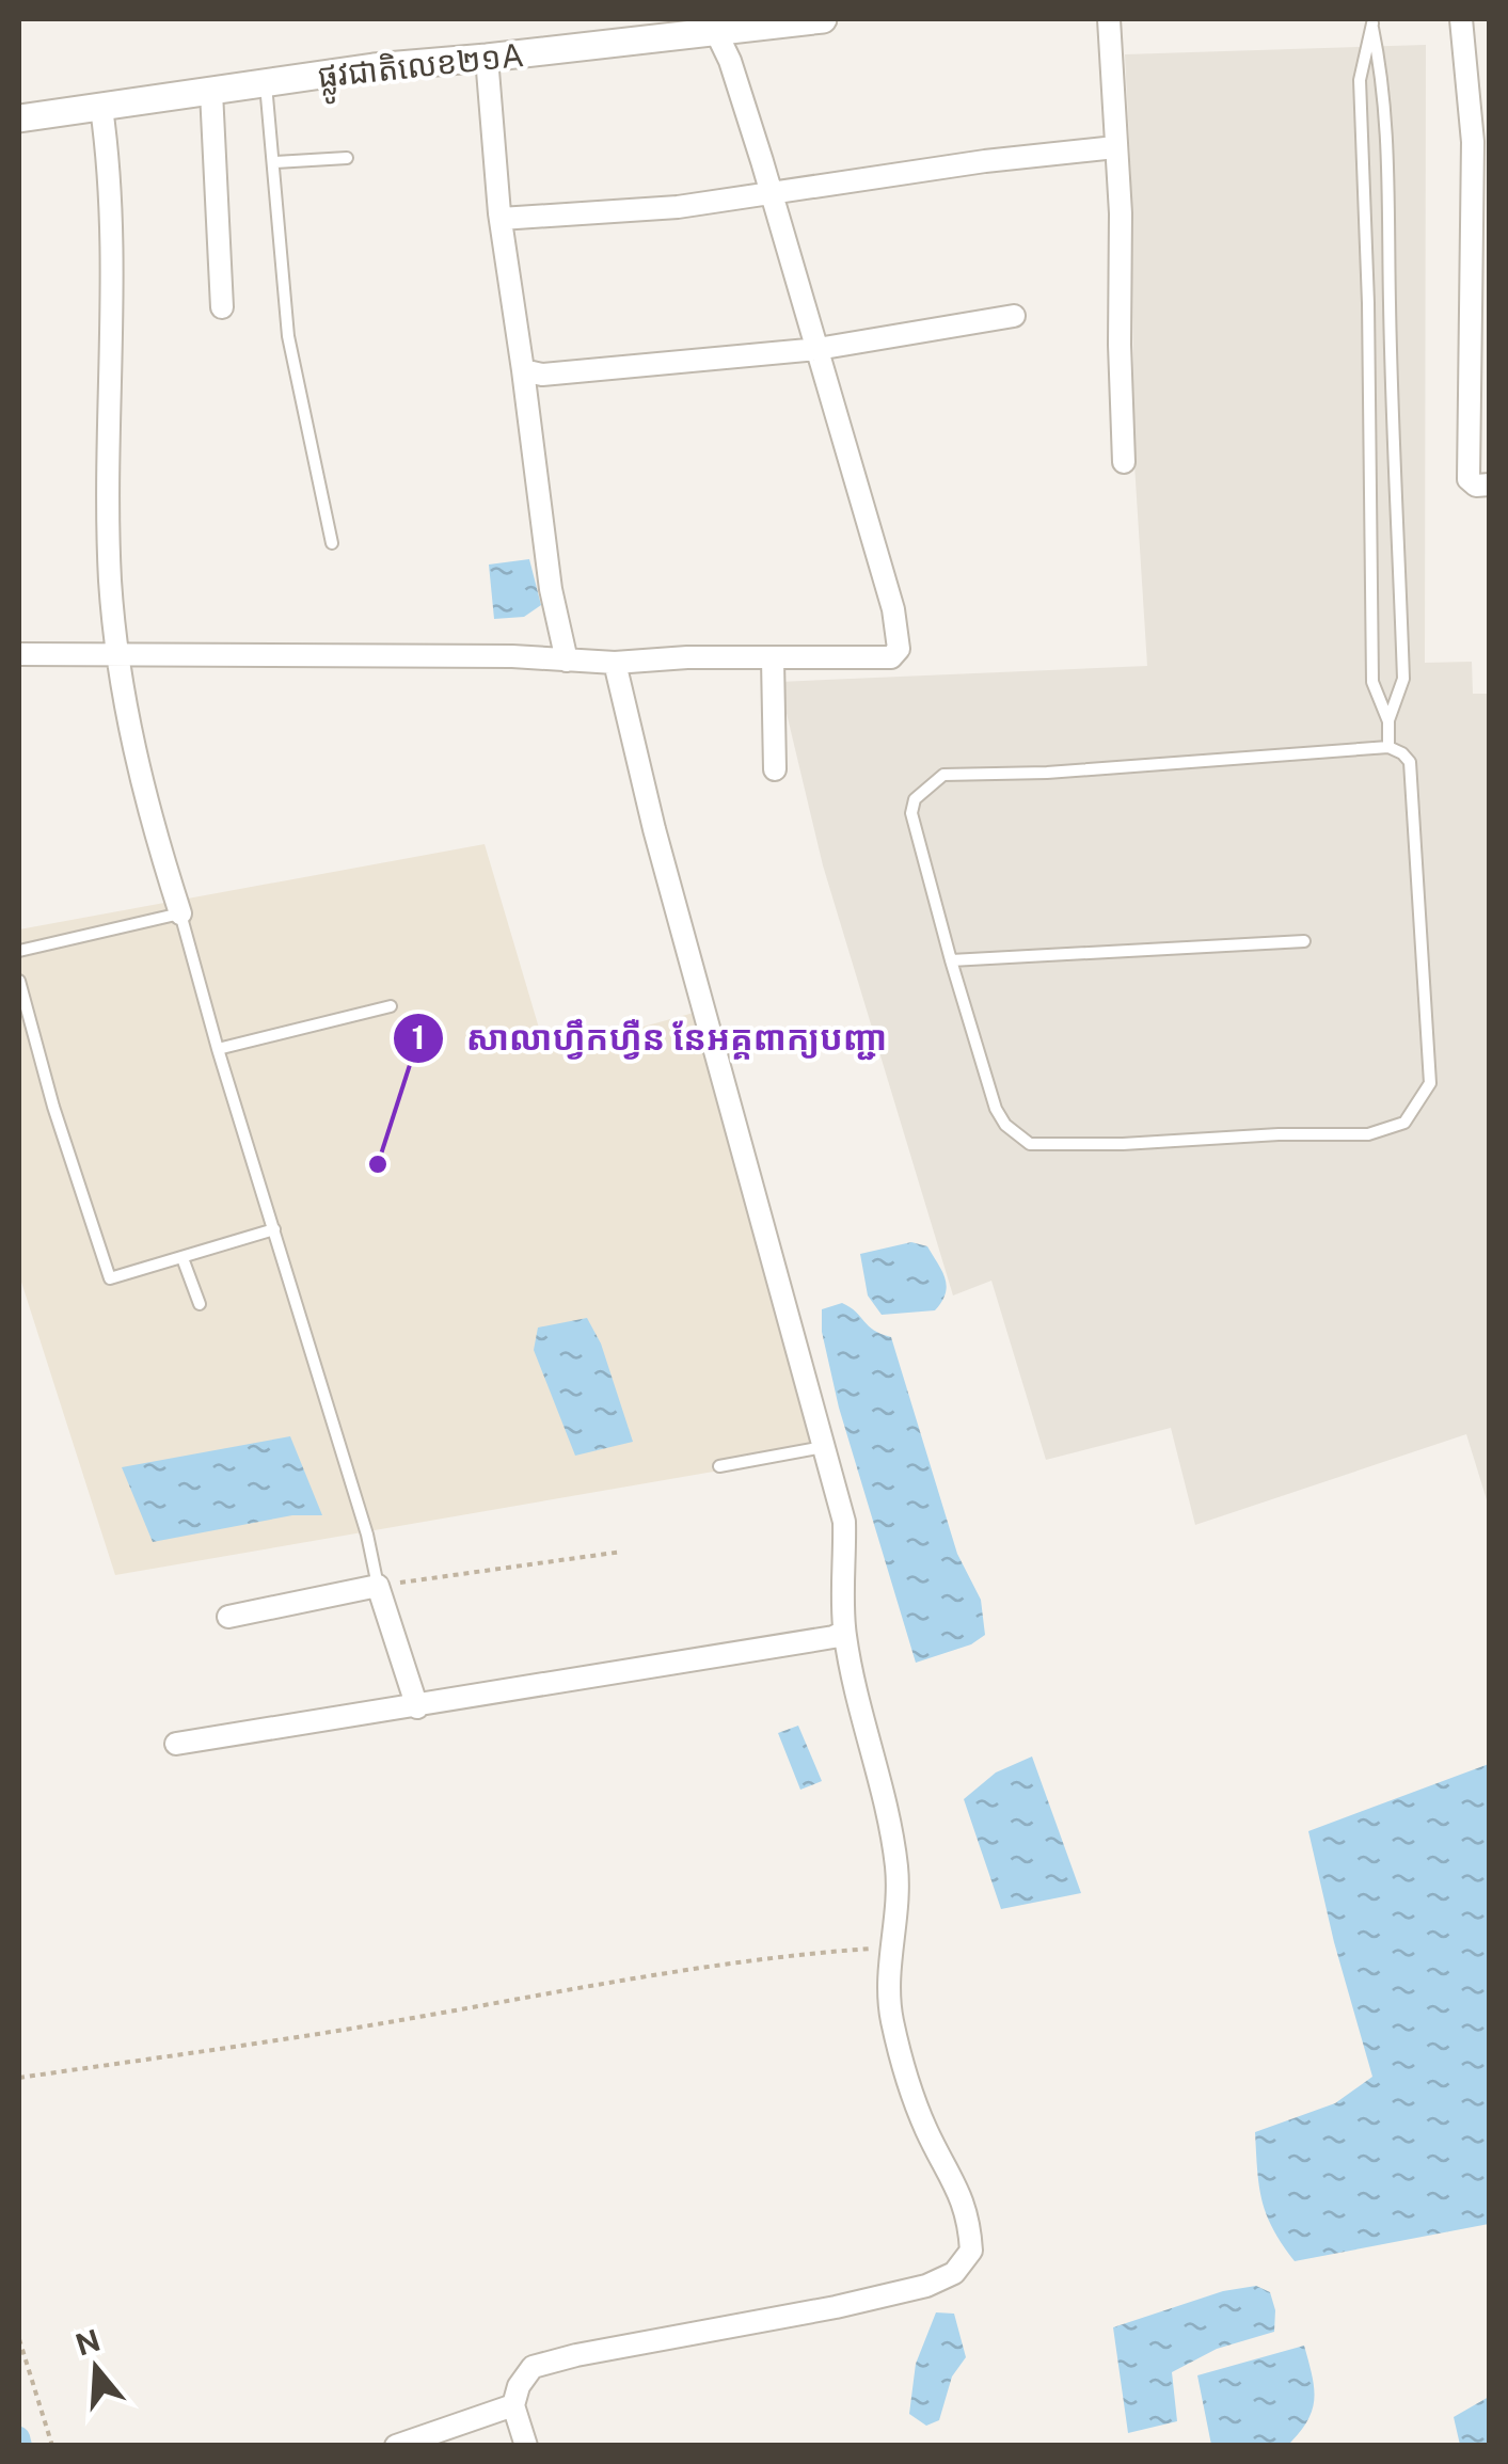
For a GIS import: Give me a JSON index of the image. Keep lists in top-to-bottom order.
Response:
{
  "streets": {
    "street": ["ផ្លូវជាតិលេខ២១A"]
  },
  "places": ["សាលាហ្វឹកហ្វឺន នែអគ្គពាក្យបញ្ជា"],
  "north": "top"
}
